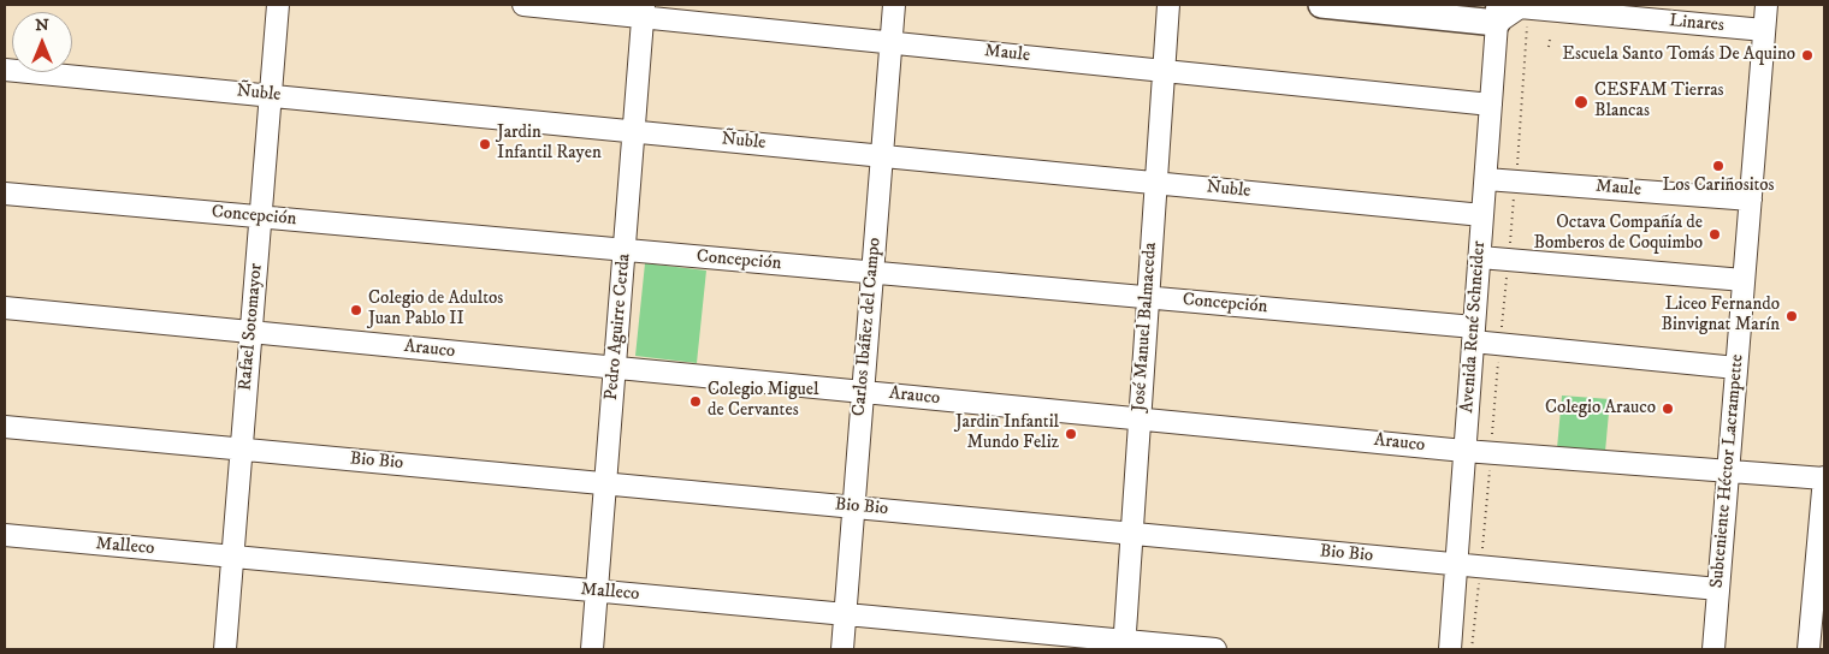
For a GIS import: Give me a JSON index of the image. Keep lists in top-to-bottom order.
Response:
{
  "streets": {
    "main road": ["Linares"],
    "street": [
      "Maule",
      "Ñuble",
      "Concepción",
      "Rafael Sotomayor",
      "Pedro Aguirre Cerda",
      "Carlos Ibáñez del Campo",
      "José Manuel Balmaceda",
      "Avenida René Schneider",
      "Arauco",
      "Bio Bio",
      "Subteniente Héctor Lacrampette",
      "Malleco"
    ]
  },
  "crossings": [
    ["Linares", "Avenida René Schneider"],
    ["Linares", "Subteniente Héctor Lacrampette"],
    ["Maule", "Pedro Aguirre Cerda"],
    ["Maule", "Carlos Ibáñez del Campo"],
    ["Maule", "José Manuel Balmaceda"],
    ["Maule", "Avenida René Schneider"],
    ["Maule", "Subteniente Héctor Lacrampette"],
    ["Ñuble", "Rafael Sotomayor"],
    ["Ñuble", "Pedro Aguirre Cerda"],
    ["Ñuble", "Carlos Ibáñez del Campo"],
    ["Ñuble", "José Manuel Balmaceda"],
    ["Ñuble", "Avenida René Schneider"],
    ["Concepción", "Rafael Sotomayor"],
    ["Concepción", "Pedro Aguirre Cerda"],
    ["Concepción", "Carlos Ibáñez del Campo"],
    ["Concepción", "José Manuel Balmaceda"],
    ["Concepción", "Avenida René Schneider"],
    ["Concepción", "Subteniente Héctor Lacrampette"],
    ["Rafael Sotomayor", "Arauco"],
    ["Rafael Sotomayor", "Bio Bio"],
    ["Rafael Sotomayor", "Malleco"],
    ["Pedro Aguirre Cerda", "Arauco"],
    ["Pedro Aguirre Cerda", "Bio Bio"],
    ["Pedro Aguirre Cerda", "Malleco"],
    ["Carlos Ibáñez del Campo", "Arauco"],
    ["Carlos Ibáñez del Campo", "Bio Bio"],
    ["Carlos Ibáñez del Campo", "Malleco"],
    ["José Manuel Balmaceda", "Arauco"],
    ["José Manuel Balmaceda", "Bio Bio"],
    ["José Manuel Balmaceda", "Malleco"],
    ["Avenida René Schneider", "Arauco"],
    ["Avenida René Schneider", "Bio Bio"],
    ["Arauco", "Subteniente Héctor Lacrampette"],
    ["Bio Bio", "Subteniente Héctor Lacrampette"]
  ],
  "places": [
    "Escuela Santo Tomás De Aquino",
    "CESFAM Tierras Blancas",
    "Jardin Infantil Rayen",
    "Los Cariñositos",
    "Octava Compañía de Bomberos de Coquimbo",
    "Colegio de Adultos Juan Pablo II",
    "Liceo Fernando Binvignat Marín",
    "Colegio Miguel de Cervantes",
    "Colegio Arauco",
    "Jardin Infantil Mundo Feliz"
  ],
  "north": "top"
}
